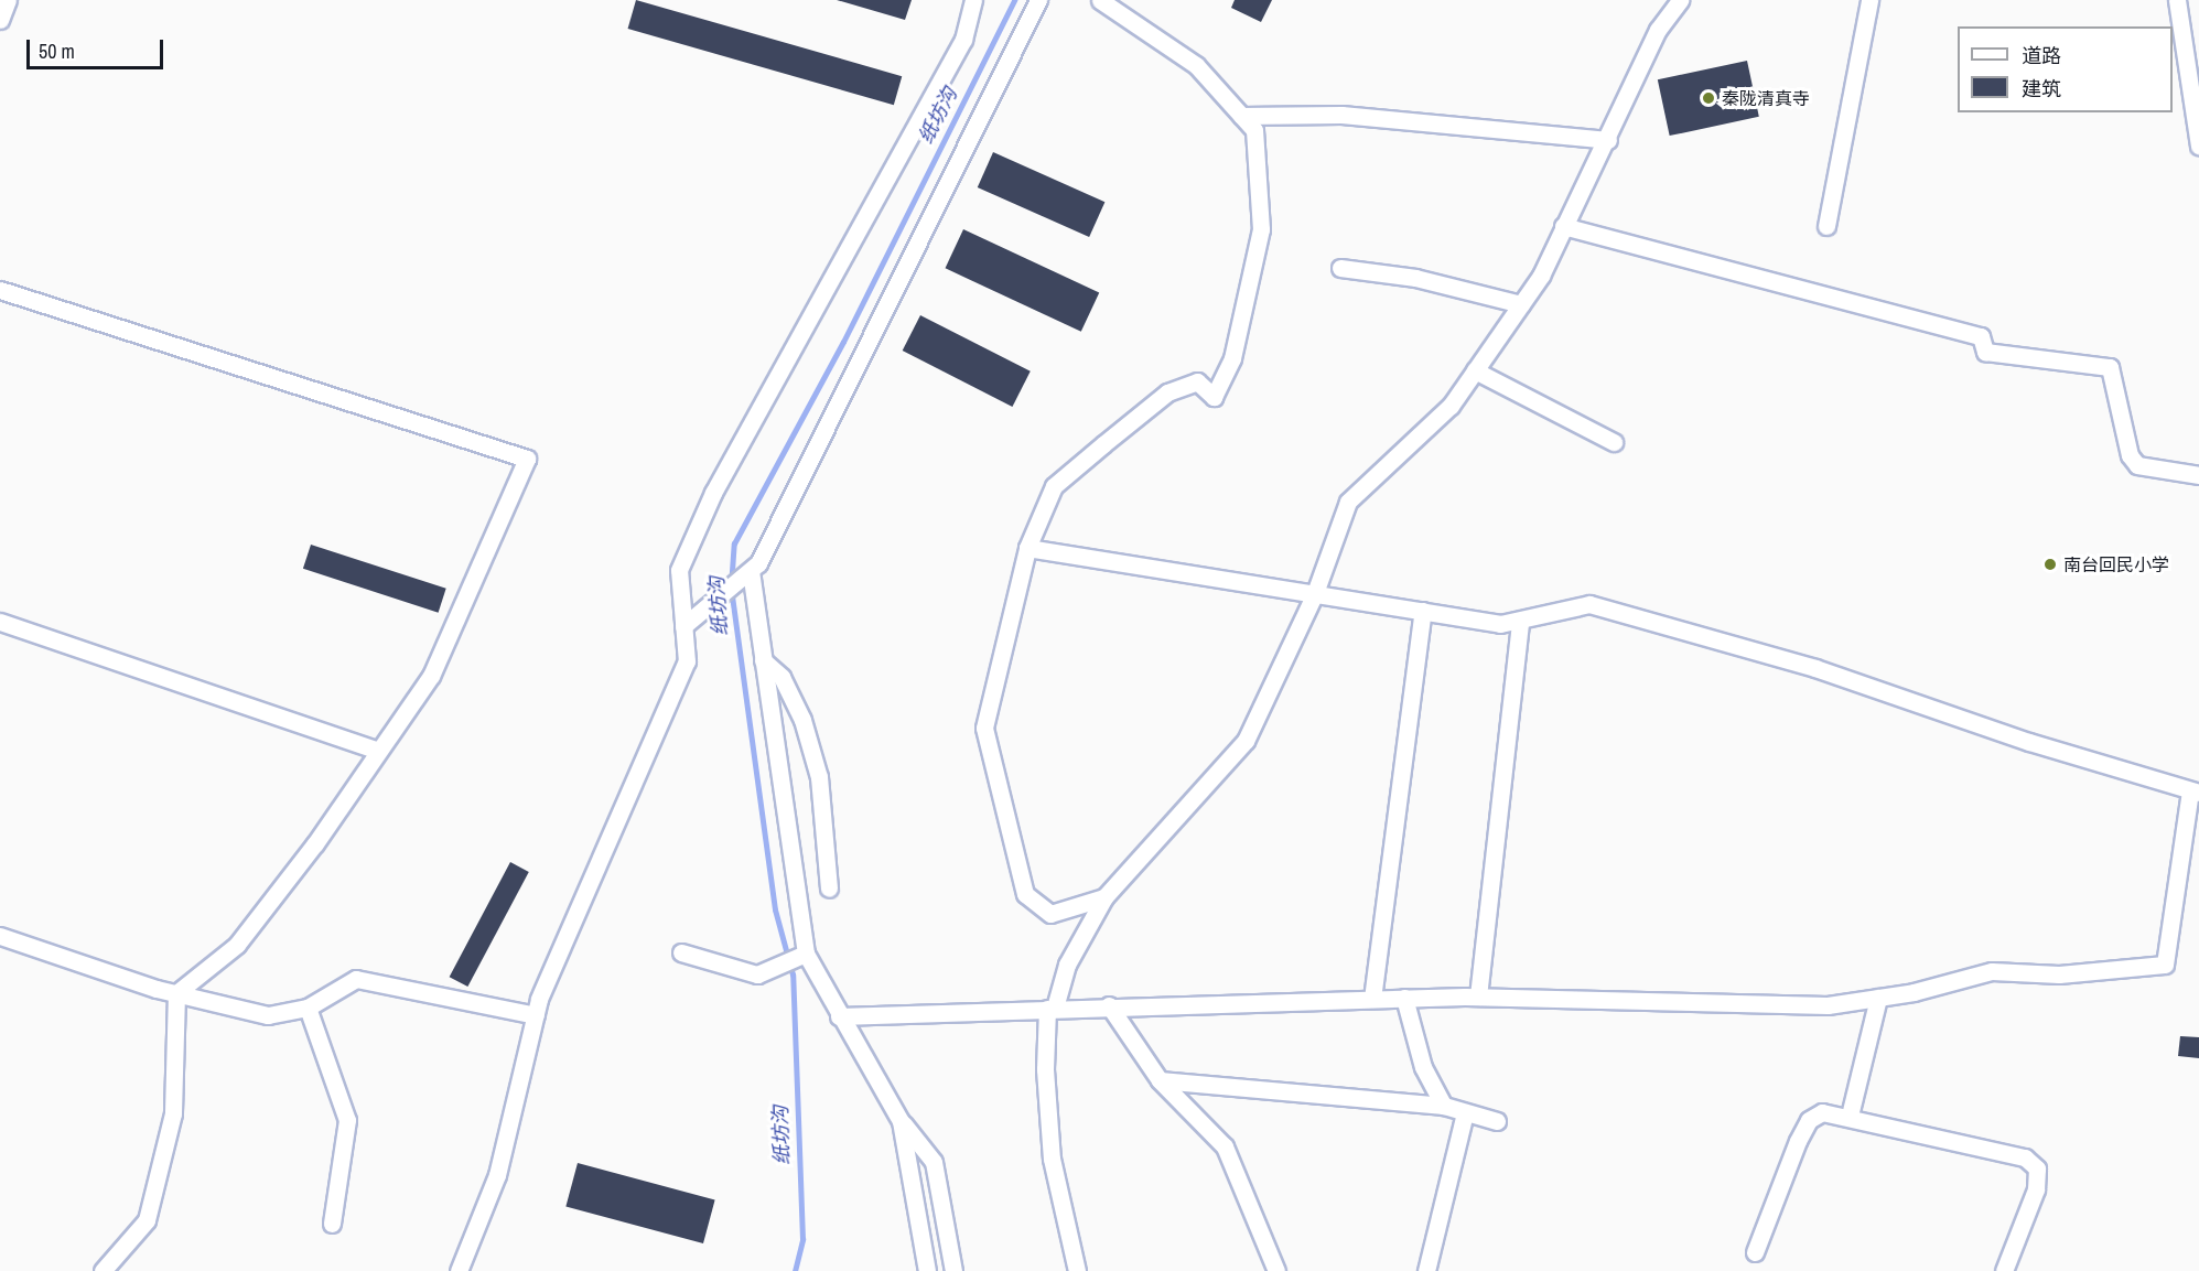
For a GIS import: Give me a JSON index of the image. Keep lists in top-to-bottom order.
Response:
{
  "water": ["纸坊沟"],
  "places": ["秦陇清真寺", "南台回民小学"],
  "legend": ["道路", "建筑"],
  "scale_bar": "50 m"
}
